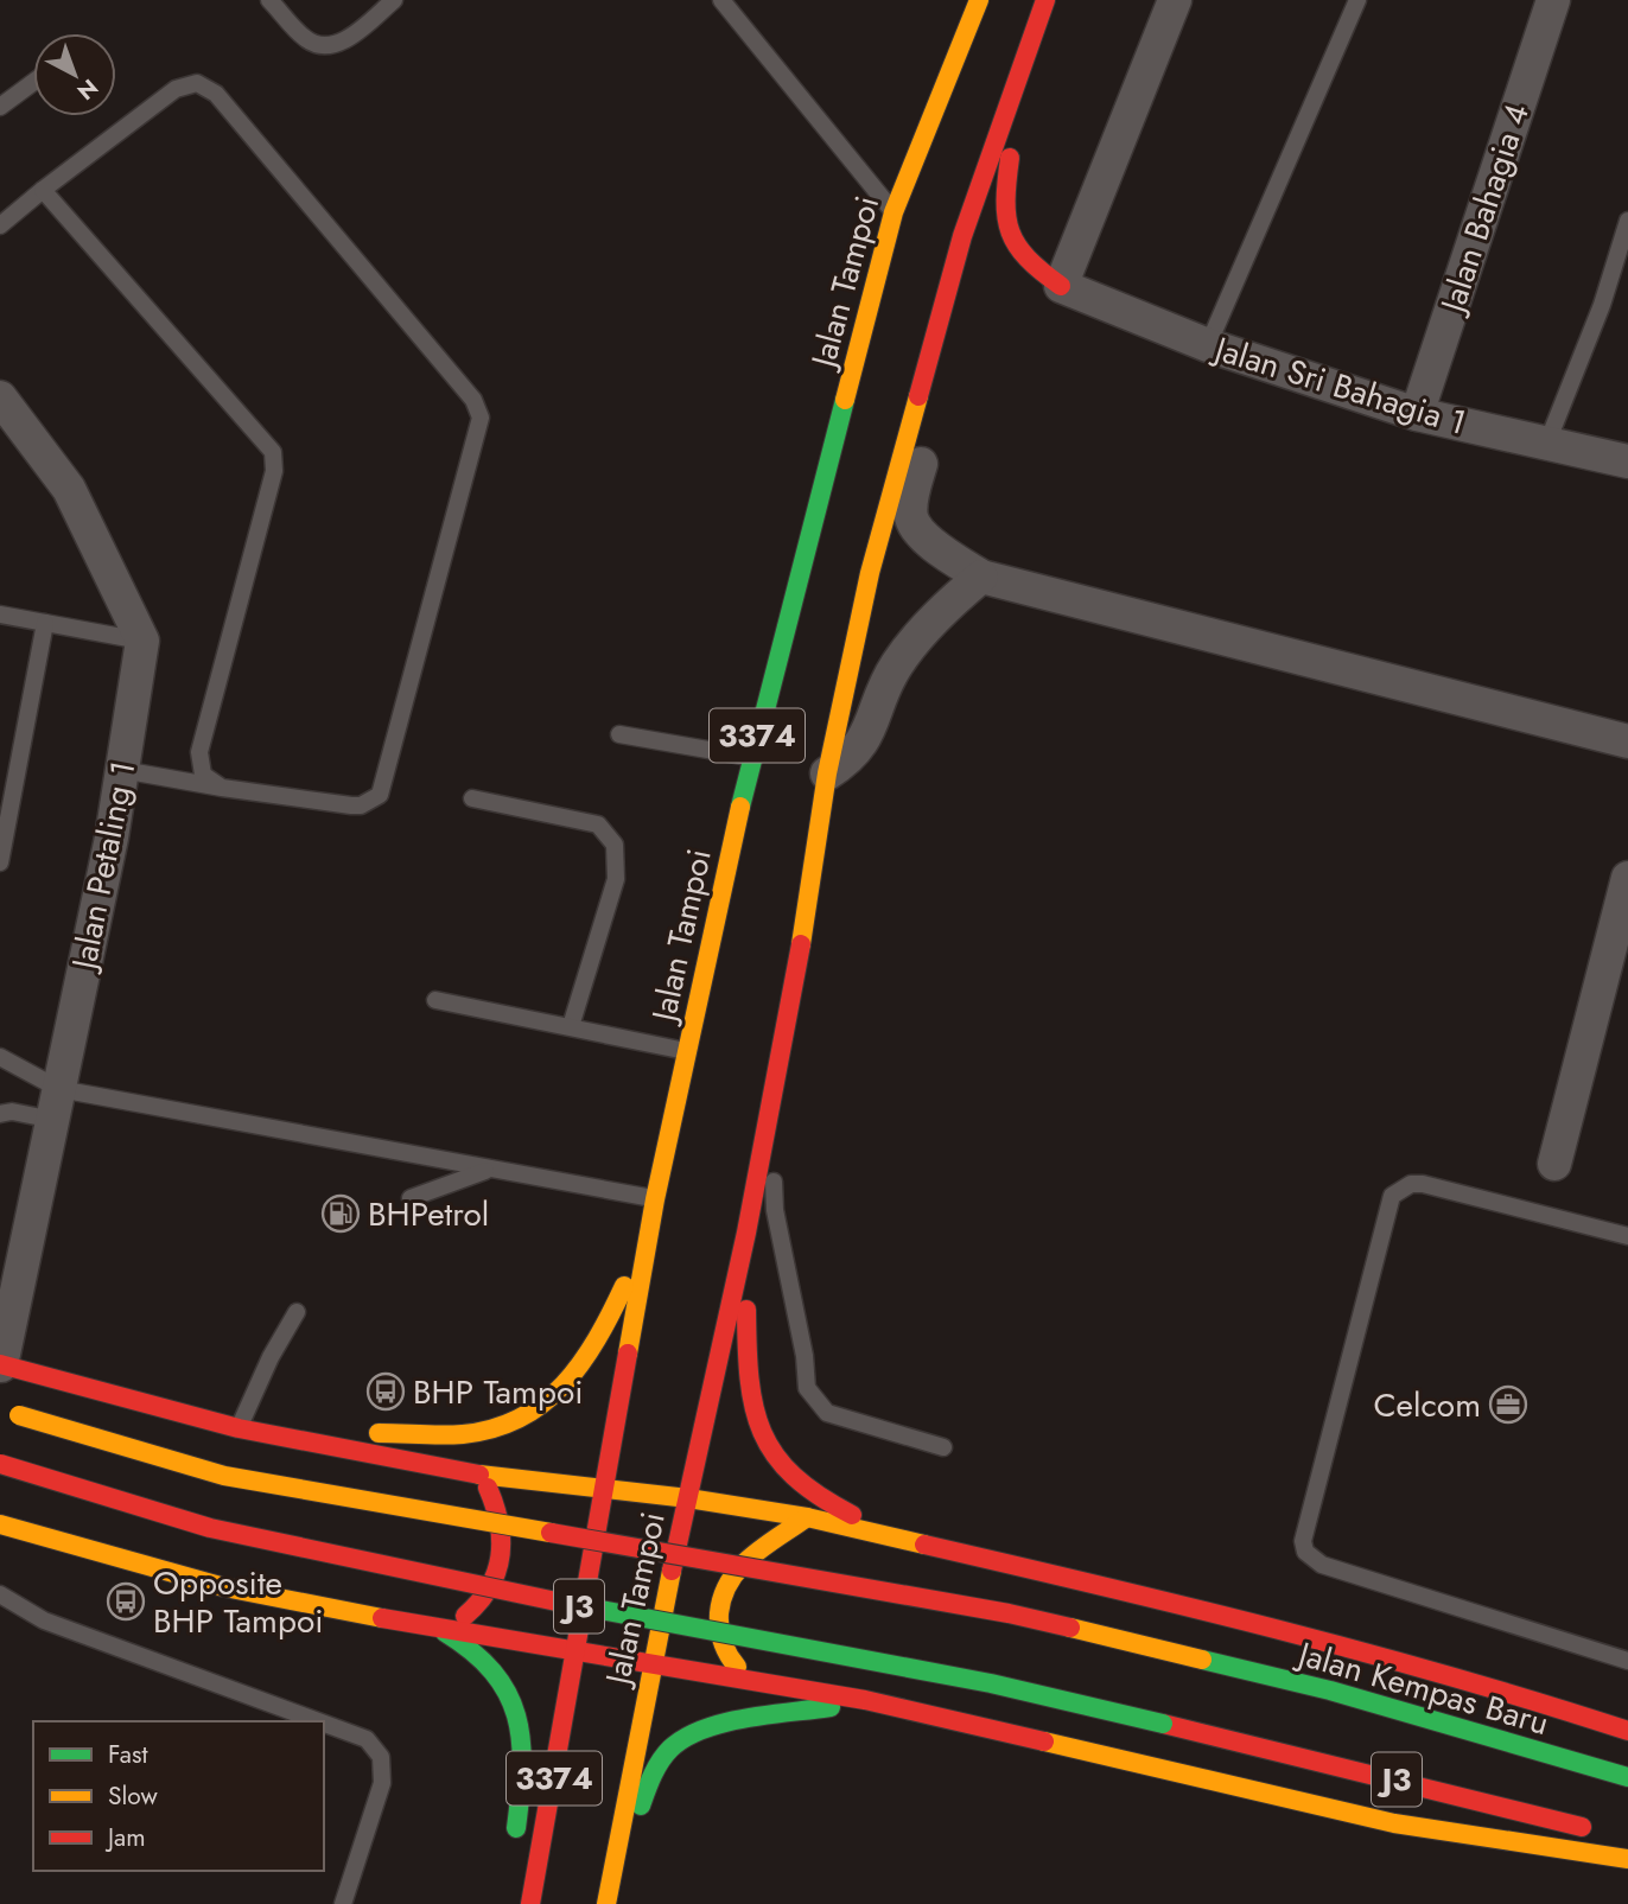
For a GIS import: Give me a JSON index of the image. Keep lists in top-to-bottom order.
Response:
{
  "streets": {
    "main road": [
      "Jalan Tampoi",
      "3374",
      "J3",
      "Jalan Kempas Baru"
    ],
    "street": ["Jalan Bahagia 4", "Jalan Sri Bahagia 1", "Jalan Petaling 1"]
  },
  "crossings": [
    ["Jalan Bahagia 4", "Jalan Sri Bahagia 1"]
  ],
  "places": {
    "fuel station": ["BHPetrol"],
    "bus stop": ["BHP Tampoi", "Opposite BHP Tampoi"],
    "office": ["Celcom"]
  },
  "legend": ["Fast", "Slow", "Jam"],
  "north": "bottom right"
}
